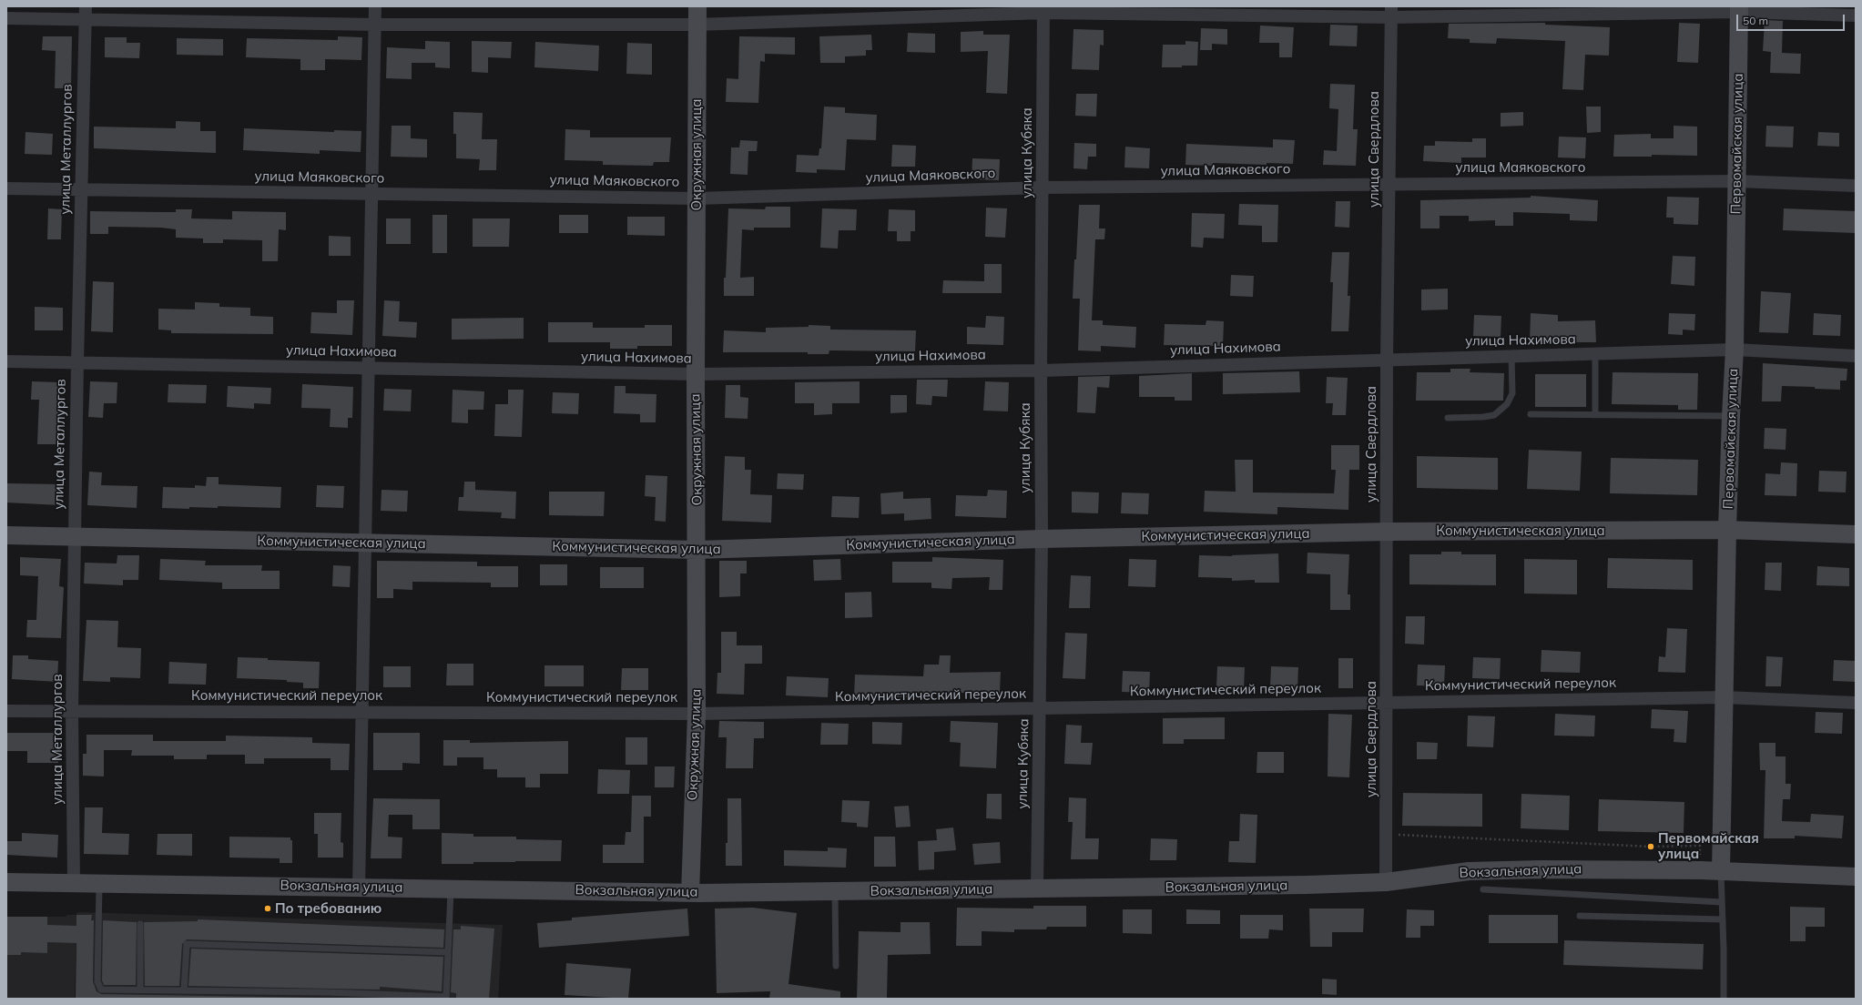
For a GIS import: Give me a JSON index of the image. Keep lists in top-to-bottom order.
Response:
{
  "streets": {
    "street": [
      "Первомайская улица",
      "улица Металлургов",
      "улица Свердлова",
      "улица Кубяка",
      "Окружная улица",
      "улица Маяковского",
      "улица Нахимова",
      "Коммунистическая улица",
      "Коммунистический переулок",
      "Вокзальная улица"
    ]
  },
  "crossings": [
    ["Первомайская улица", "улица Маяковского"],
    ["Первомайская улица", "улица Нахимова"],
    ["Первомайская улица", "Коммунистическая улица"],
    ["Первомайская улица", "Коммунистический переулок"],
    ["Первомайская улица", "Вокзальная улица"],
    ["улица Металлургов", "улица Маяковского"],
    ["улица Металлургов", "улица Нахимова"],
    ["улица Металлургов", "Коммунистическая улица"],
    ["улица Металлургов", "Коммунистический переулок"],
    ["улица Металлургов", "Вокзальная улица"],
    ["улица Свердлова", "улица Маяковского"],
    ["улица Свердлова", "улица Нахимова"],
    ["улица Свердлова", "Коммунистическая улица"],
    ["улица Свердлова", "Коммунистический переулок"],
    ["улица Свердлова", "Вокзальная улица"],
    ["улица Кубяка", "улица Маяковского"],
    ["улица Кубяка", "улица Нахимова"],
    ["улица Кубяка", "Коммунистическая улица"],
    ["улица Кубяка", "Коммунистический переулок"],
    ["улица Кубяка", "Вокзальная улица"],
    ["Окружная улица", "улица Маяковского"],
    ["Окружная улица", "улица Нахимова"],
    ["Окружная улица", "Коммунистическая улица"],
    ["Окружная улица", "Коммунистический переулок"],
    ["Окружная улица", "Вокзальная улица"]
  ],
  "places": ["Первомайская улица", "По требованию"],
  "scale_bar": "50 m"
}
